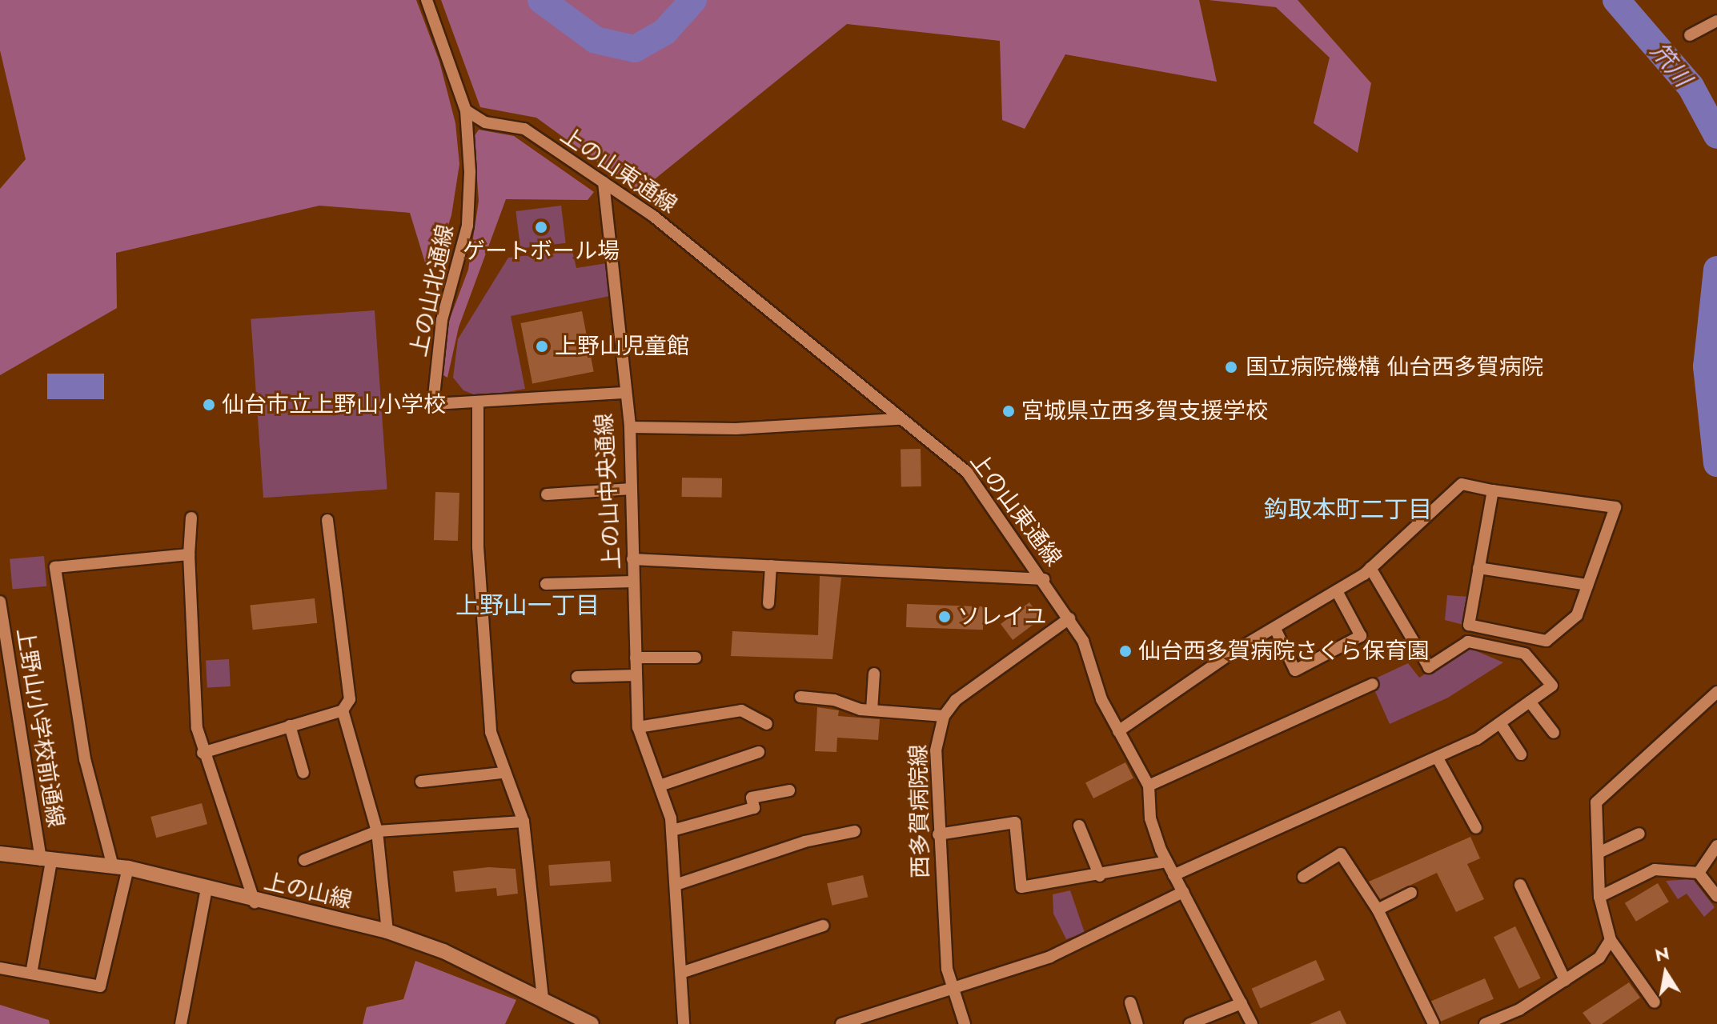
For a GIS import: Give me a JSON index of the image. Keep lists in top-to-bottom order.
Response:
{
  "streets": {
    "street": [
      "上の山東通線",
      "上の山北通線",
      "上の山中央通線",
      "上野山小学校前通線",
      "西多賀病院線",
      "上の山線"
    ]
  },
  "crossings": [
    ["上の山東通線", "上の山北通線"],
    ["上の山東通線", "上の山中央通線"],
    ["上の山東通線", "西多賀病院線"],
    ["上の山北通線", "上の山中央通線"],
    ["上野山小学校前通線", "上の山線"]
  ],
  "districts": ["鈎取本町二丁目", "上野山一丁目"],
  "water": ["笊川"],
  "places": [
    "ゲートボール場",
    "上野山児童館",
    "国立病院機構 仙台西多賀病院",
    "仙台市立上野山小学校",
    "宮城県立西多賀支援学校",
    "ソレイユ",
    "仙台西多賀病院さくら保育園"
  ],
  "north": "top"
}
